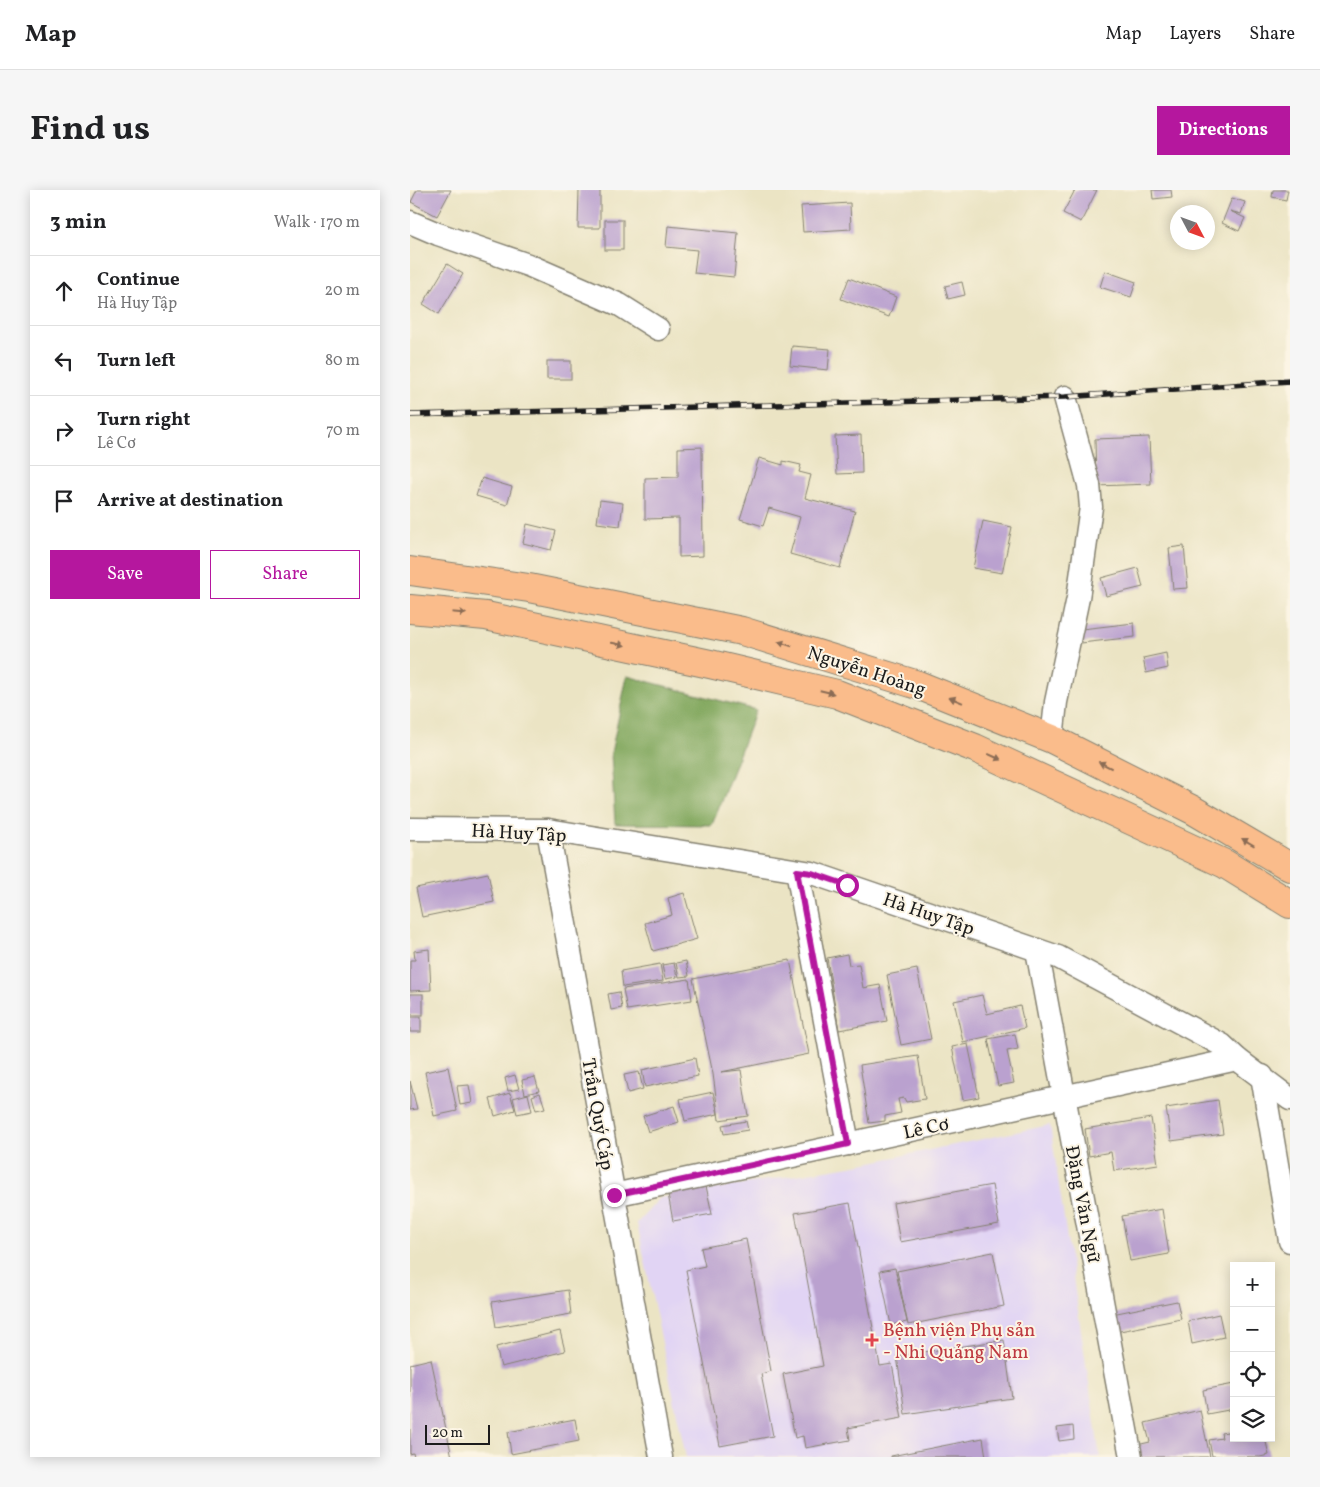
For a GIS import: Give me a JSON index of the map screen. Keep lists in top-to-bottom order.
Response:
{
  "streets": {
    "highway": ["Nguyễn Hoàng"],
    "street": [
      "Hà Huy Tập",
      "Trần Quý Cáp",
      "Lê Cơ",
      "Đặng Văn Ngữ"
    ]
  },
  "crossings": [
    ["Hà Huy Tập", "Trần Quý Cáp"],
    ["Hà Huy Tập", "Lê Cơ"],
    ["Hà Huy Tập", "Đặng Văn Ngữ"],
    ["Trần Quý Cáp", "Lê Cơ"],
    ["Lê Cơ", "Đặng Văn Ngữ"]
  ],
  "places": {
    "health": ["Bệnh viện Phụ sản - Nhi Quảng Nam"]
  },
  "scale_bar": "20 m",
  "north": "bottom right",
  "page": {
    "header": "Map",
    "nav": ["Map", "Layers", "Share"],
    "title": "Find us",
    "buttons": [
      "Directions",
      ["Save", "Share"]
    ],
    "heading": ["3 min", "Walk · 170 m"],
    "list": [
      ["Continue", "Hà Huy Tập", "20 m"],
      ["Turn left", "80 m"],
      ["Turn right", "Lê Cơ", "70 m"],
      "Arrive at destination"
    ],
    "map_buttons": ["+", "−"],
    "scale": "20 m"
  }
}
